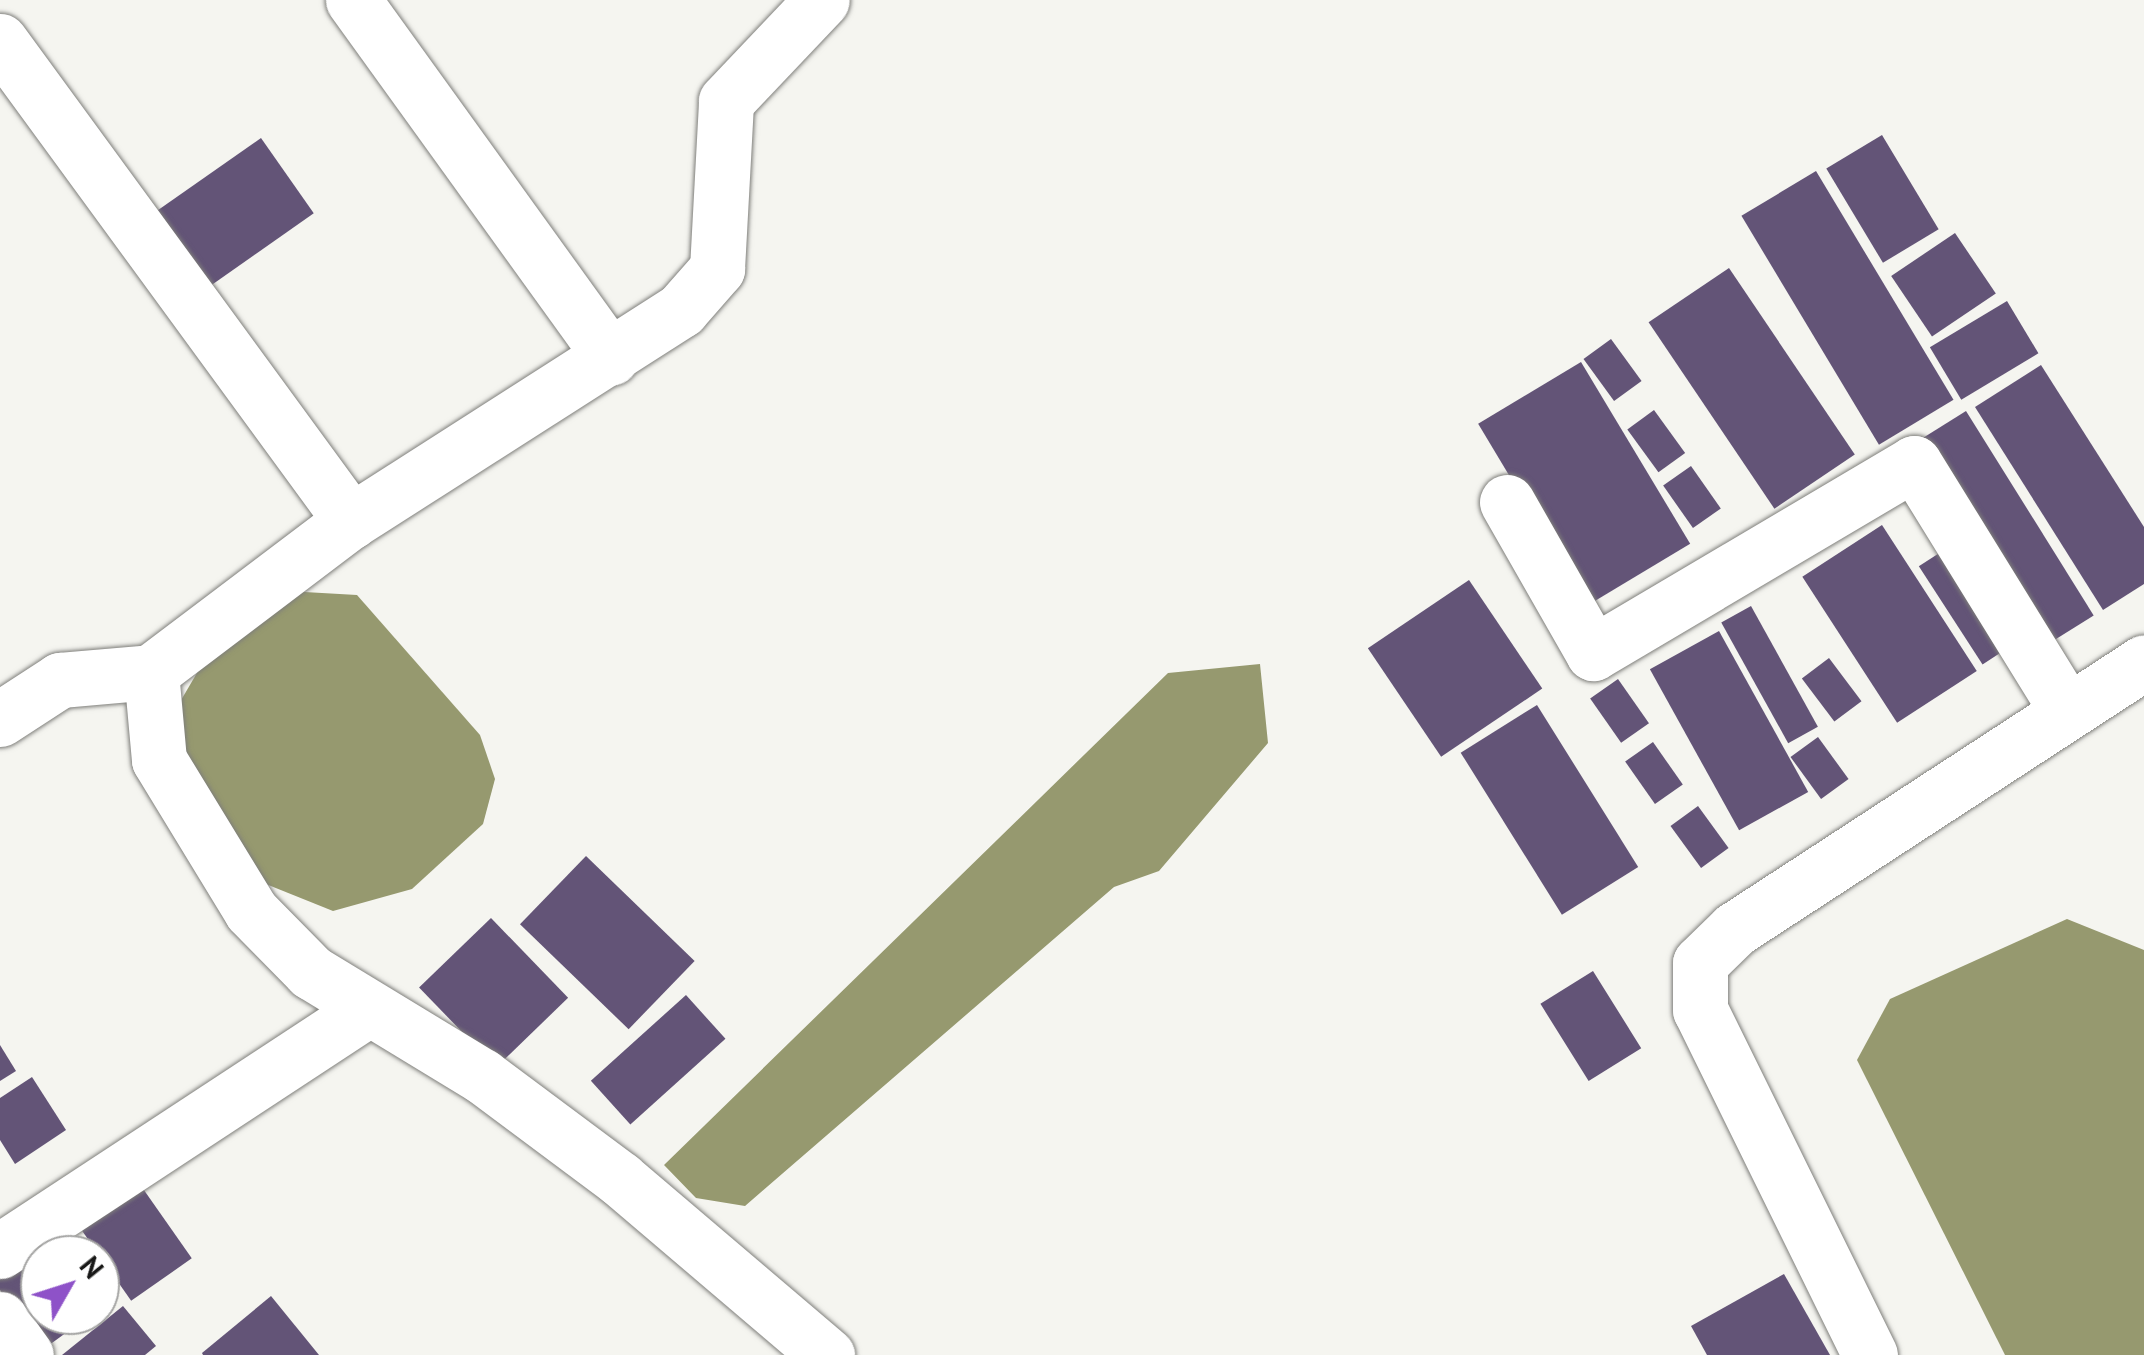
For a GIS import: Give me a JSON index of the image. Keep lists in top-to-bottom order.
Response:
{
  "north": "top right"
}
